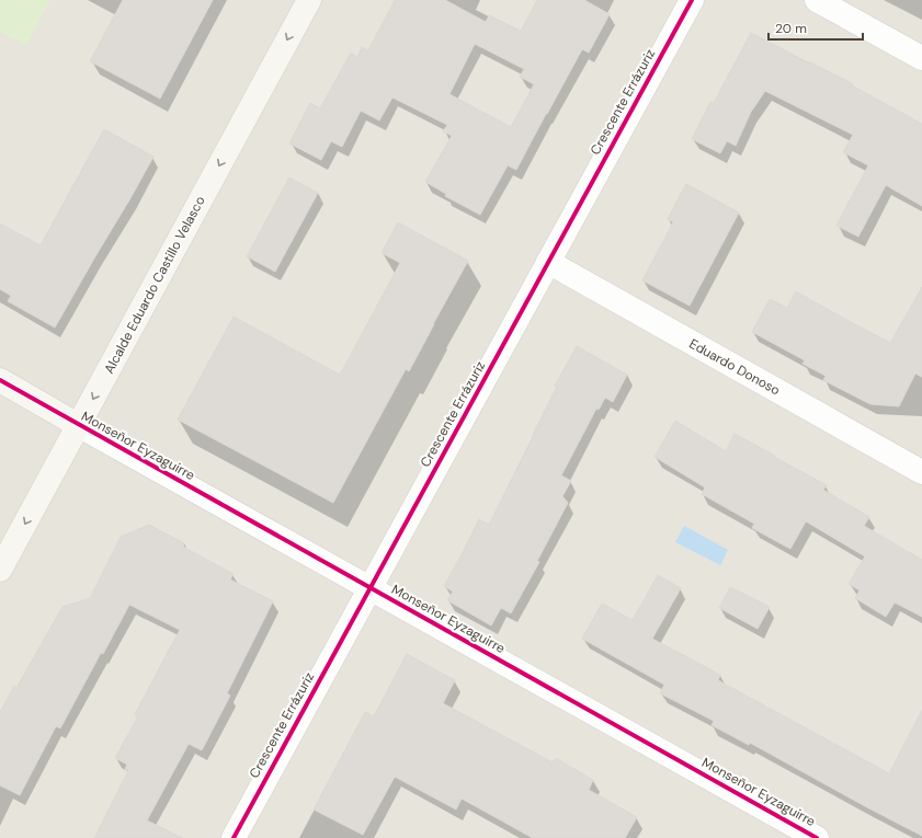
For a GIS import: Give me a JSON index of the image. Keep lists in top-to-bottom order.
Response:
{
  "streets": {
    "main road": ["Alcalde Eduardo Castillo Velasco", "Monseñor Eyzaguirre"],
    "street": ["Crescente Errázuriz", "Eduardo Donoso"]
  },
  "crossings": [
    ["Crescente Errázuriz", "Eduardo Donoso"],
    ["Crescente Errázuriz", "Monseñor Eyzaguirre"],
    ["Alcalde Eduardo Castillo Velasco", "Monseñor Eyzaguirre"]
  ],
  "one_way": ["Alcalde Eduardo Castillo Velasco"],
  "scale_bar": "20 m"
}
